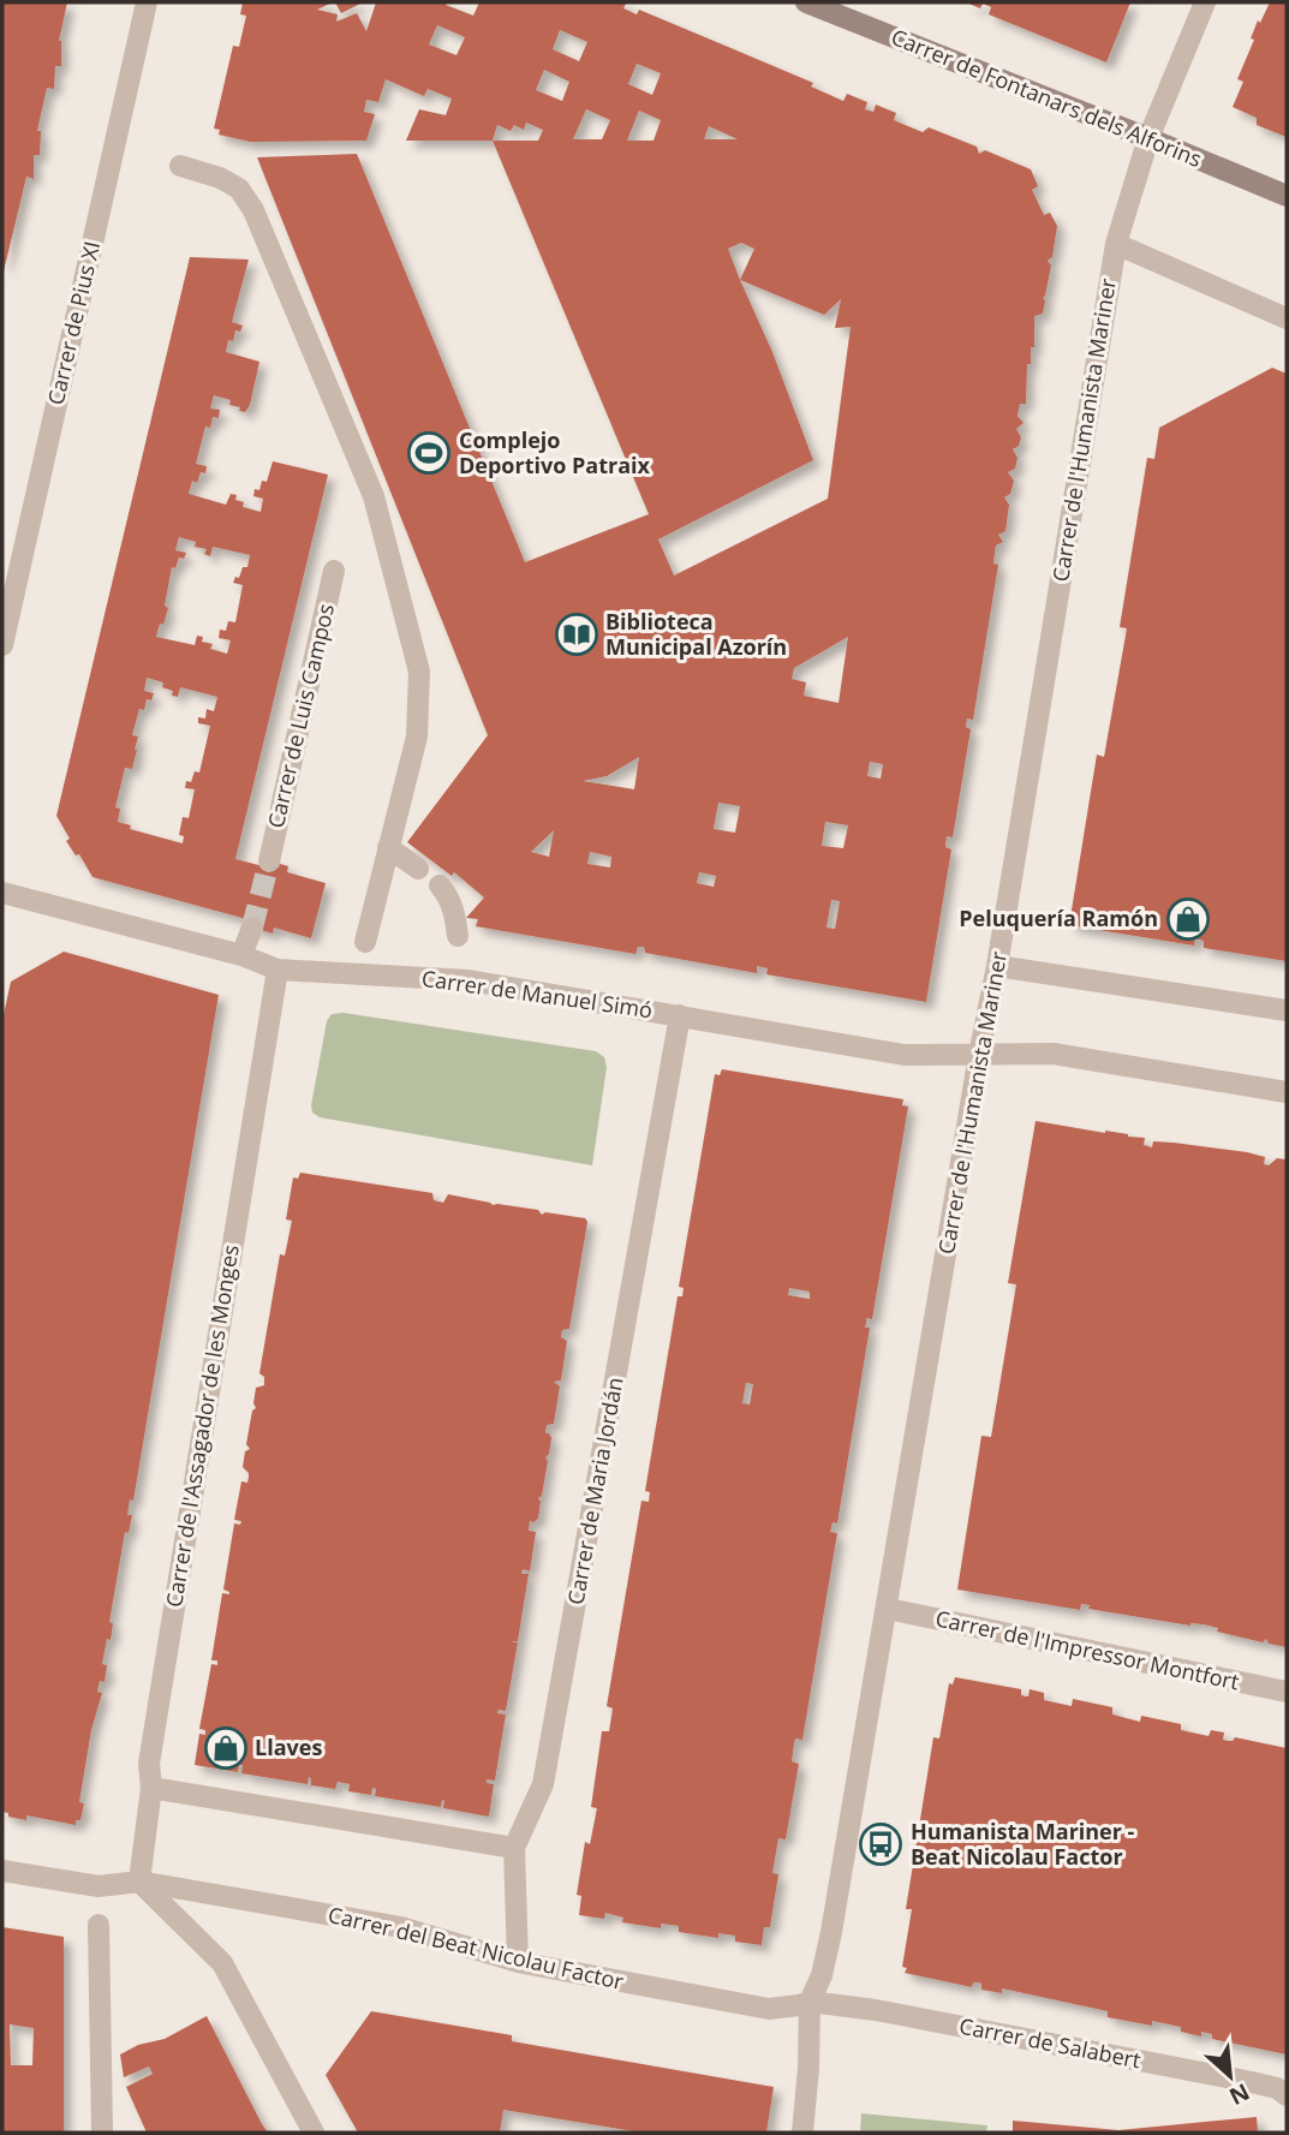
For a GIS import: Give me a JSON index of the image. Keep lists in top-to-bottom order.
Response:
{
  "streets": {
    "street": [
      "Carrer de Fontanars dels Alforins",
      "Carrer de Pius XI",
      "Carrer de l'Humanista Mariner",
      "Carrer de Luis Campos",
      "Carrer de Manuel Simó",
      "Carrer de l'Assagador de les Monges",
      "Carrer de Maria Jordán",
      "Carrer de l'Impressor Montfort",
      "Carrer del Beat Nicolau Factor",
      "Carrer de Salabert"
    ]
  },
  "crossings": [
    ["Carrer de Fontanars dels Alforins", "Carrer de l'Humanista Mariner"],
    ["Carrer de l'Humanista Mariner", "Carrer de Manuel Simó"],
    ["Carrer de l'Humanista Mariner", "Carrer de l'Impressor Montfort"],
    ["Carrer de l'Humanista Mariner", "Carrer del Beat Nicolau Factor"],
    ["Carrer de l'Humanista Mariner", "Carrer de Salabert"],
    ["Carrer de Manuel Simó", "Carrer de l'Assagador de les Monges"],
    ["Carrer de Manuel Simó", "Carrer de Maria Jordán"],
    ["Carrer de l'Assagador de les Monges", "Carrer del Beat Nicolau Factor"],
    ["Carrer de Maria Jordán", "Carrer del Beat Nicolau Factor"],
    ["Carrer del Beat Nicolau Factor", "Carrer de Salabert"]
  ],
  "places": {
    "sports": ["Complejo Deportivo Patraix"],
    "library": ["Biblioteca Municipal Azorín"],
    "shop": ["Peluquería Ramón", "Llaves"],
    "bus stop": ["Humanista Mariner - Beat Nicolau Factor"]
  },
  "north": "bottom right"
}
